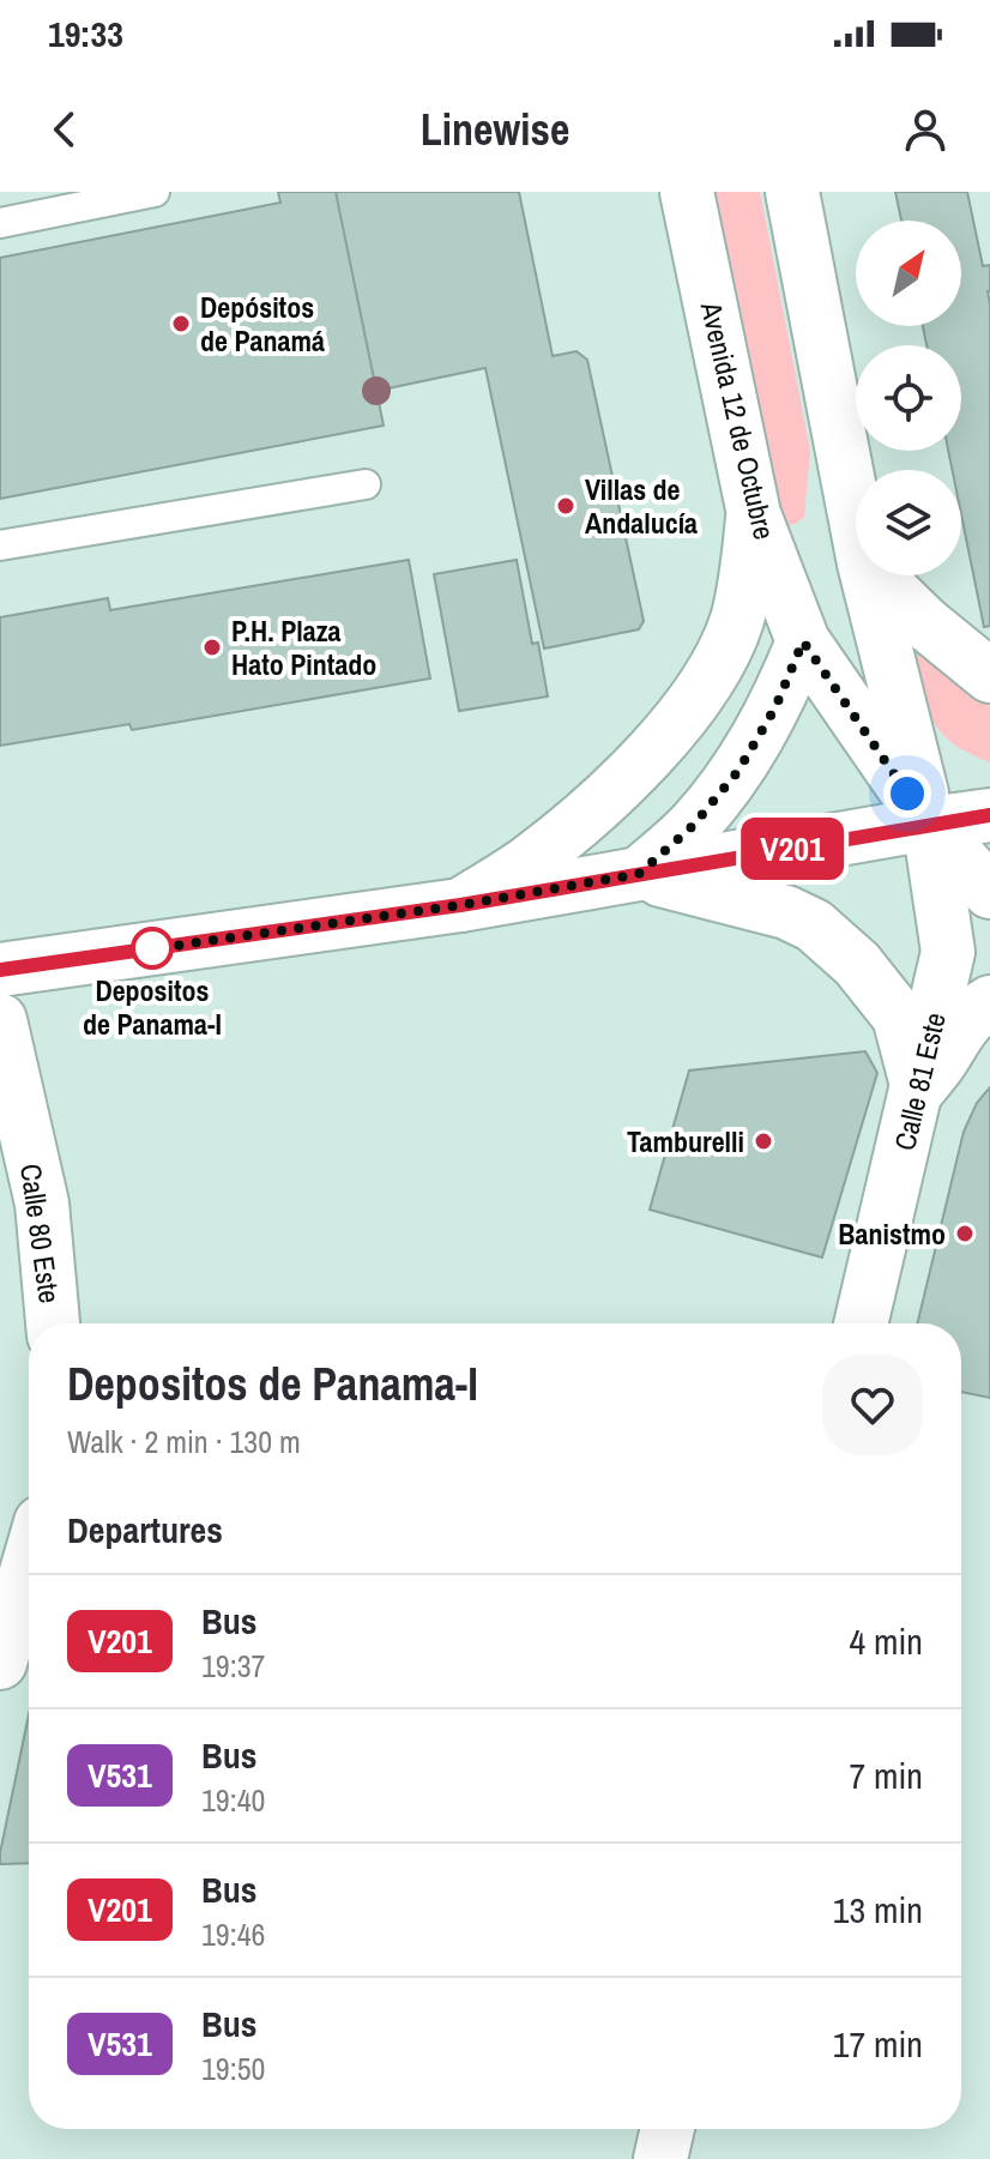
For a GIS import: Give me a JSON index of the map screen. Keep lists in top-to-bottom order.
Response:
{
  "streets": {
    "main road": ["Avenida 12 de Octubre", "Calle 81 Este", "Calle 80 Este"]
  },
  "crossings": [
    ["Avenida 12 de Octubre", "Calle 81 Este"]
  ],
  "places": [
    "Depósitos de Panamá",
    "Villas de Andalucía",
    "P.H. Plaza Hato Pintado",
    "Depositos de Panama-I",
    "Tamburelli",
    "Banistmo"
  ],
  "lines": ["bus line V201"],
  "north": "top right",
  "page": {
    "status": "19:33",
    "header": "Linewise",
    "on_map": "V201",
    "heading": [
      ["Depositos de Panama-I", "Walk · 2 min · 130 m"],
      "Departures"
    ],
    "list": [
      {
        "mark": "V201",
        "name": "Bus",
        "note": "19:37",
        "value": "4 min"
      },
      {
        "mark": "V531",
        "name": "Bus",
        "note": "19:40",
        "value": "7 min"
      },
      {
        "mark": "V201",
        "name": "Bus",
        "note": "19:46",
        "value": "13 min"
      },
      {
        "mark": "V531",
        "name": "Bus",
        "note": "19:50",
        "value": "17 min"
      }
    ]
  }
}
